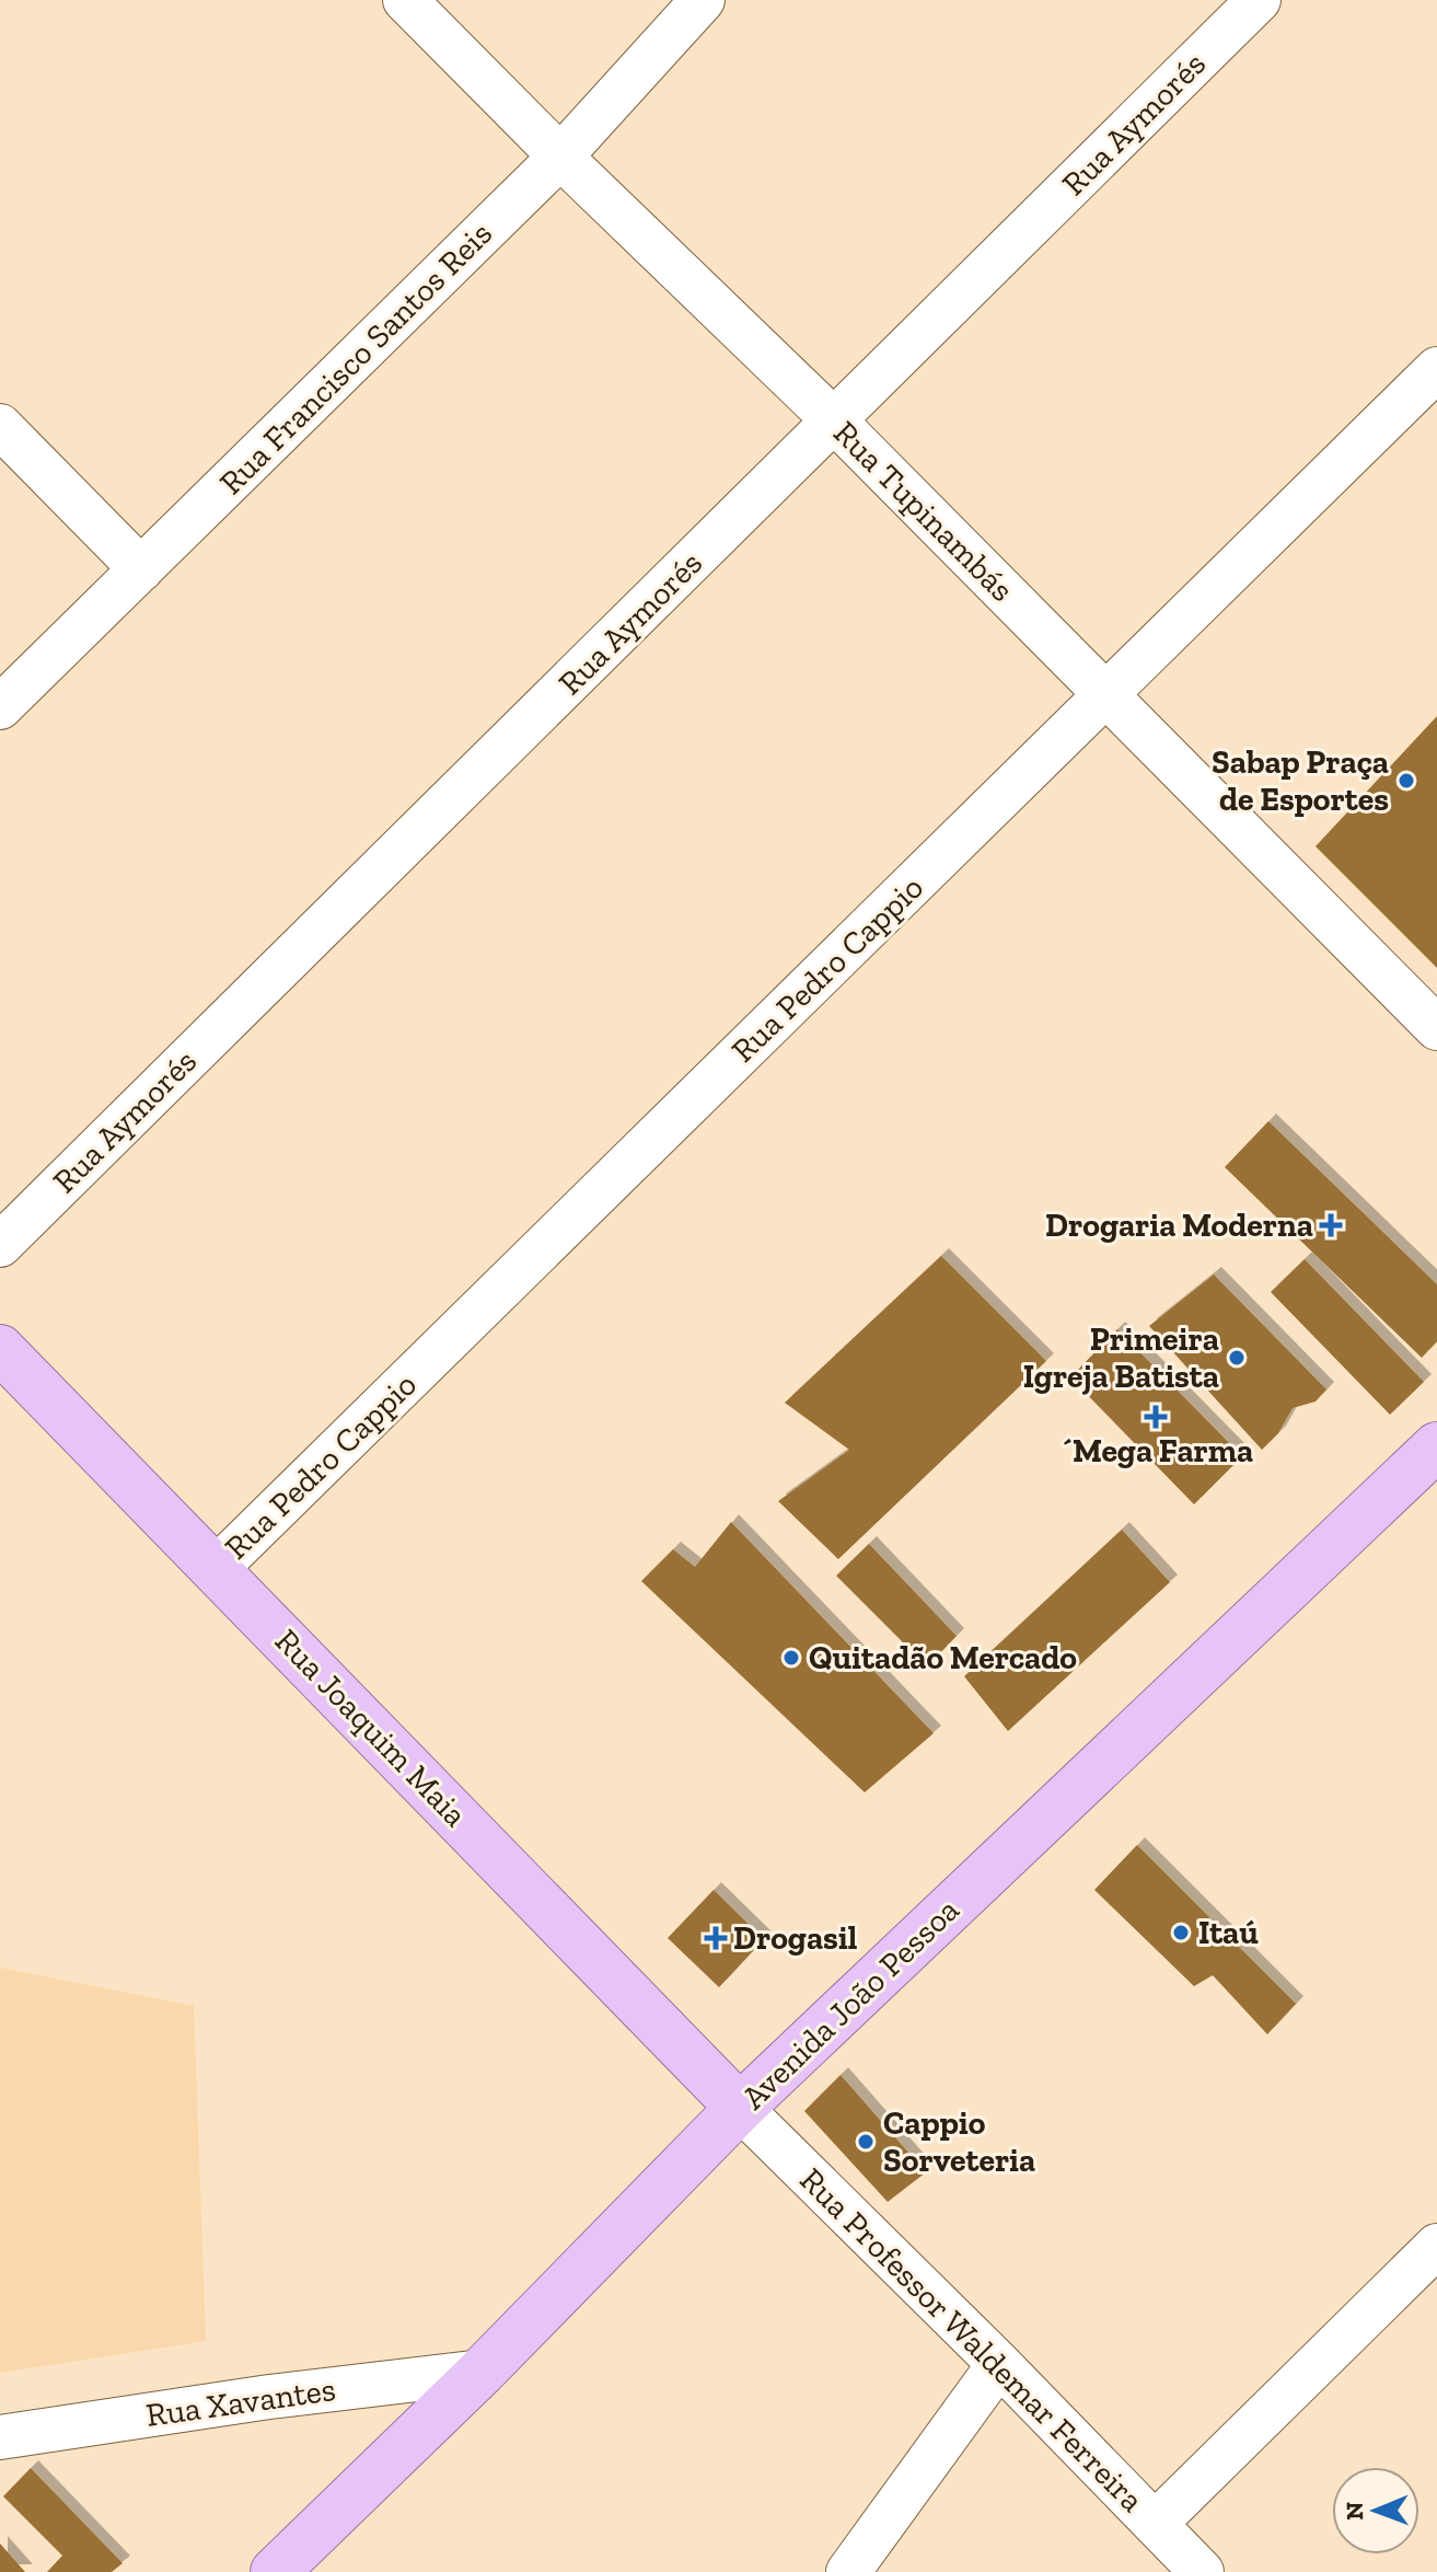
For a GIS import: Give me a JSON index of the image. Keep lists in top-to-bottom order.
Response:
{
  "streets": {
    "main road": ["Rua Joaquim Maia", "Avenida João Pessoa"],
    "street": [
      "Rua Aymorés",
      "Rua Francisco Santos Reis",
      "Rua Tupinambás",
      "Rua Pedro Cappio",
      "Rua Professor Waldemar Ferreira",
      "Rua Xavantes"
    ]
  },
  "crossings": [
    ["Rua Aymorés", "Rua Tupinambás"],
    ["Rua Francisco Santos Reis", "Rua Tupinambás"],
    ["Rua Tupinambás", "Rua Pedro Cappio"],
    ["Rua Pedro Cappio", "Rua Joaquim Maia"],
    ["Rua Joaquim Maia", "Avenida João Pessoa"],
    ["Rua Joaquim Maia", "Rua Professor Waldemar Ferreira"],
    ["Avenida João Pessoa", "Rua Professor Waldemar Ferreira"],
    ["Avenida João Pessoa", "Rua Xavantes"]
  ],
  "places": {
    "other": [
      "Sabap Praça de Esportes",
      "Primeira Igreja Batista",
      "Quitadão Mercado",
      "Itaú",
      "Cappio Sorveteria"
    ],
    "health": ["Drogaria Moderna", "´Mega Farma", "Drogasil"]
  },
  "north": "left"
}
